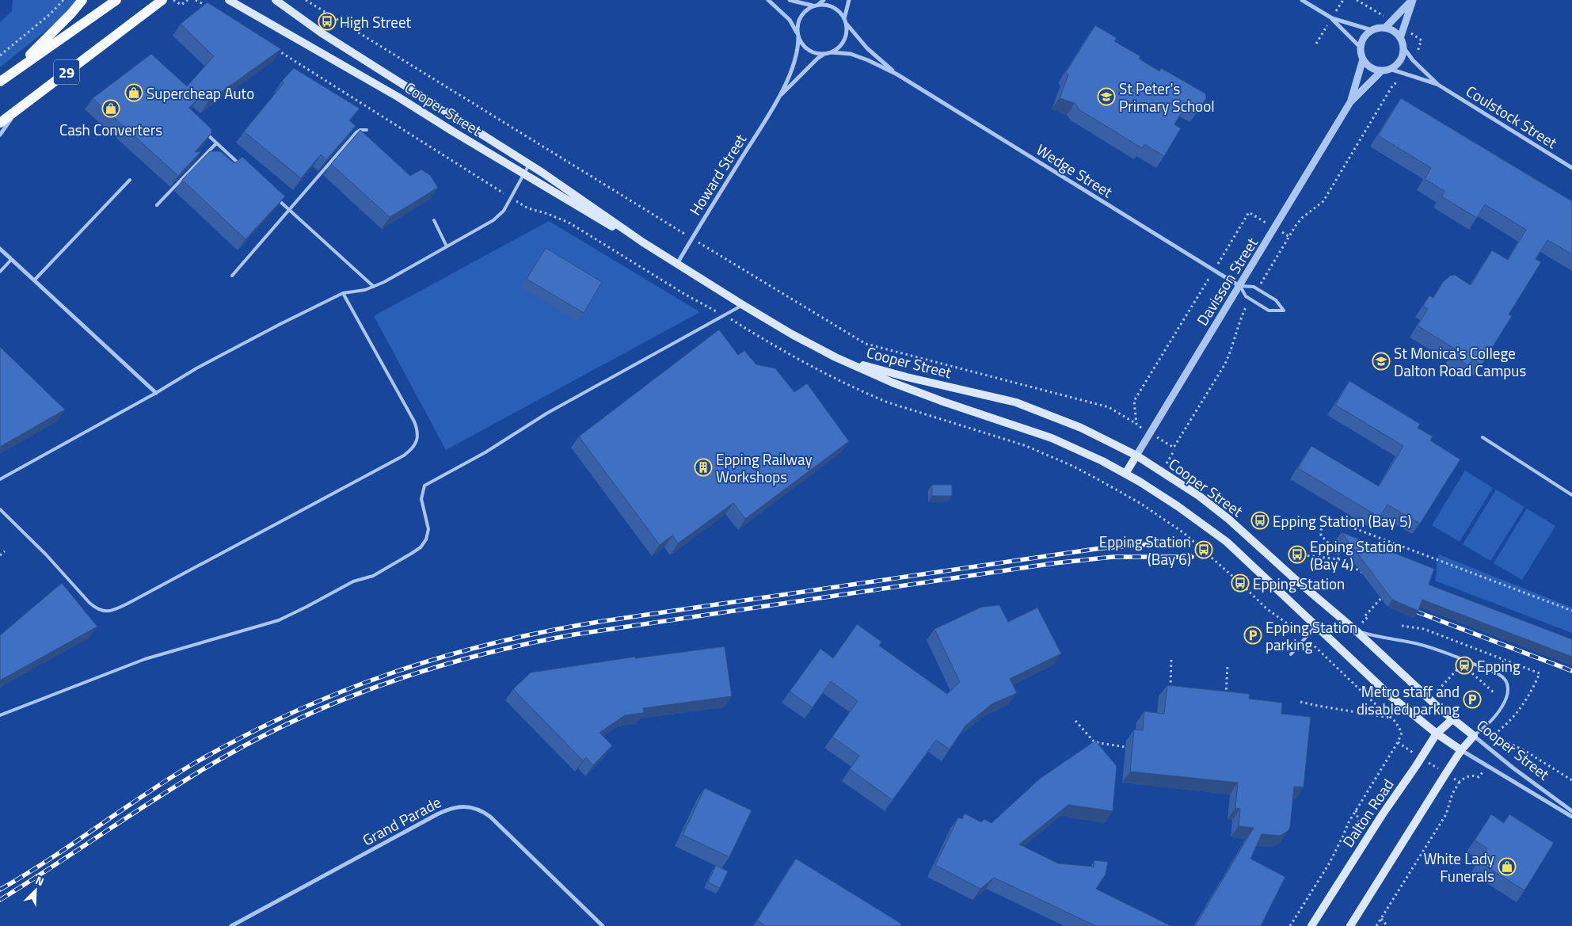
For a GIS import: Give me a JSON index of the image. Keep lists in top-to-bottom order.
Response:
{
  "streets": {
    "main road": [
      "29",
      "Cooper Street",
      "Davisson Street",
      "Dalton Road"
    ],
    "street": [
      "Coulstock Street",
      "Wedge Street",
      "Howard Street",
      "Grand Parade"
    ]
  },
  "crossings": [
    ["Cooper Street", "Howard Street"],
    ["Cooper Street", "Davisson Street"],
    ["Cooper Street", "Dalton Road"],
    ["Coulstock Street", "Davisson Street"],
    ["Wedge Street", "Howard Street"],
    ["Wedge Street", "Davisson Street"]
  ],
  "places": {
    "bus stop": [
      "High Street",
      "Epping Station (Bay 5)",
      "Epping Station (Bay 6)",
      "Epping Station (Bay 4)",
      "Epping Station"
    ],
    "shop": ["Supercheap Auto", "Cash Converters", "White Lady Funerals"],
    "school or university": ["St Peter's Primary School", "St Monica's College Dalton Road Campus"],
    "building": ["Epping Railway Workshops"],
    "parking": ["Epping Station parking", "Metro staff and disabled parking"],
    "station": ["Epping"]
  },
  "north": "top right"
}
